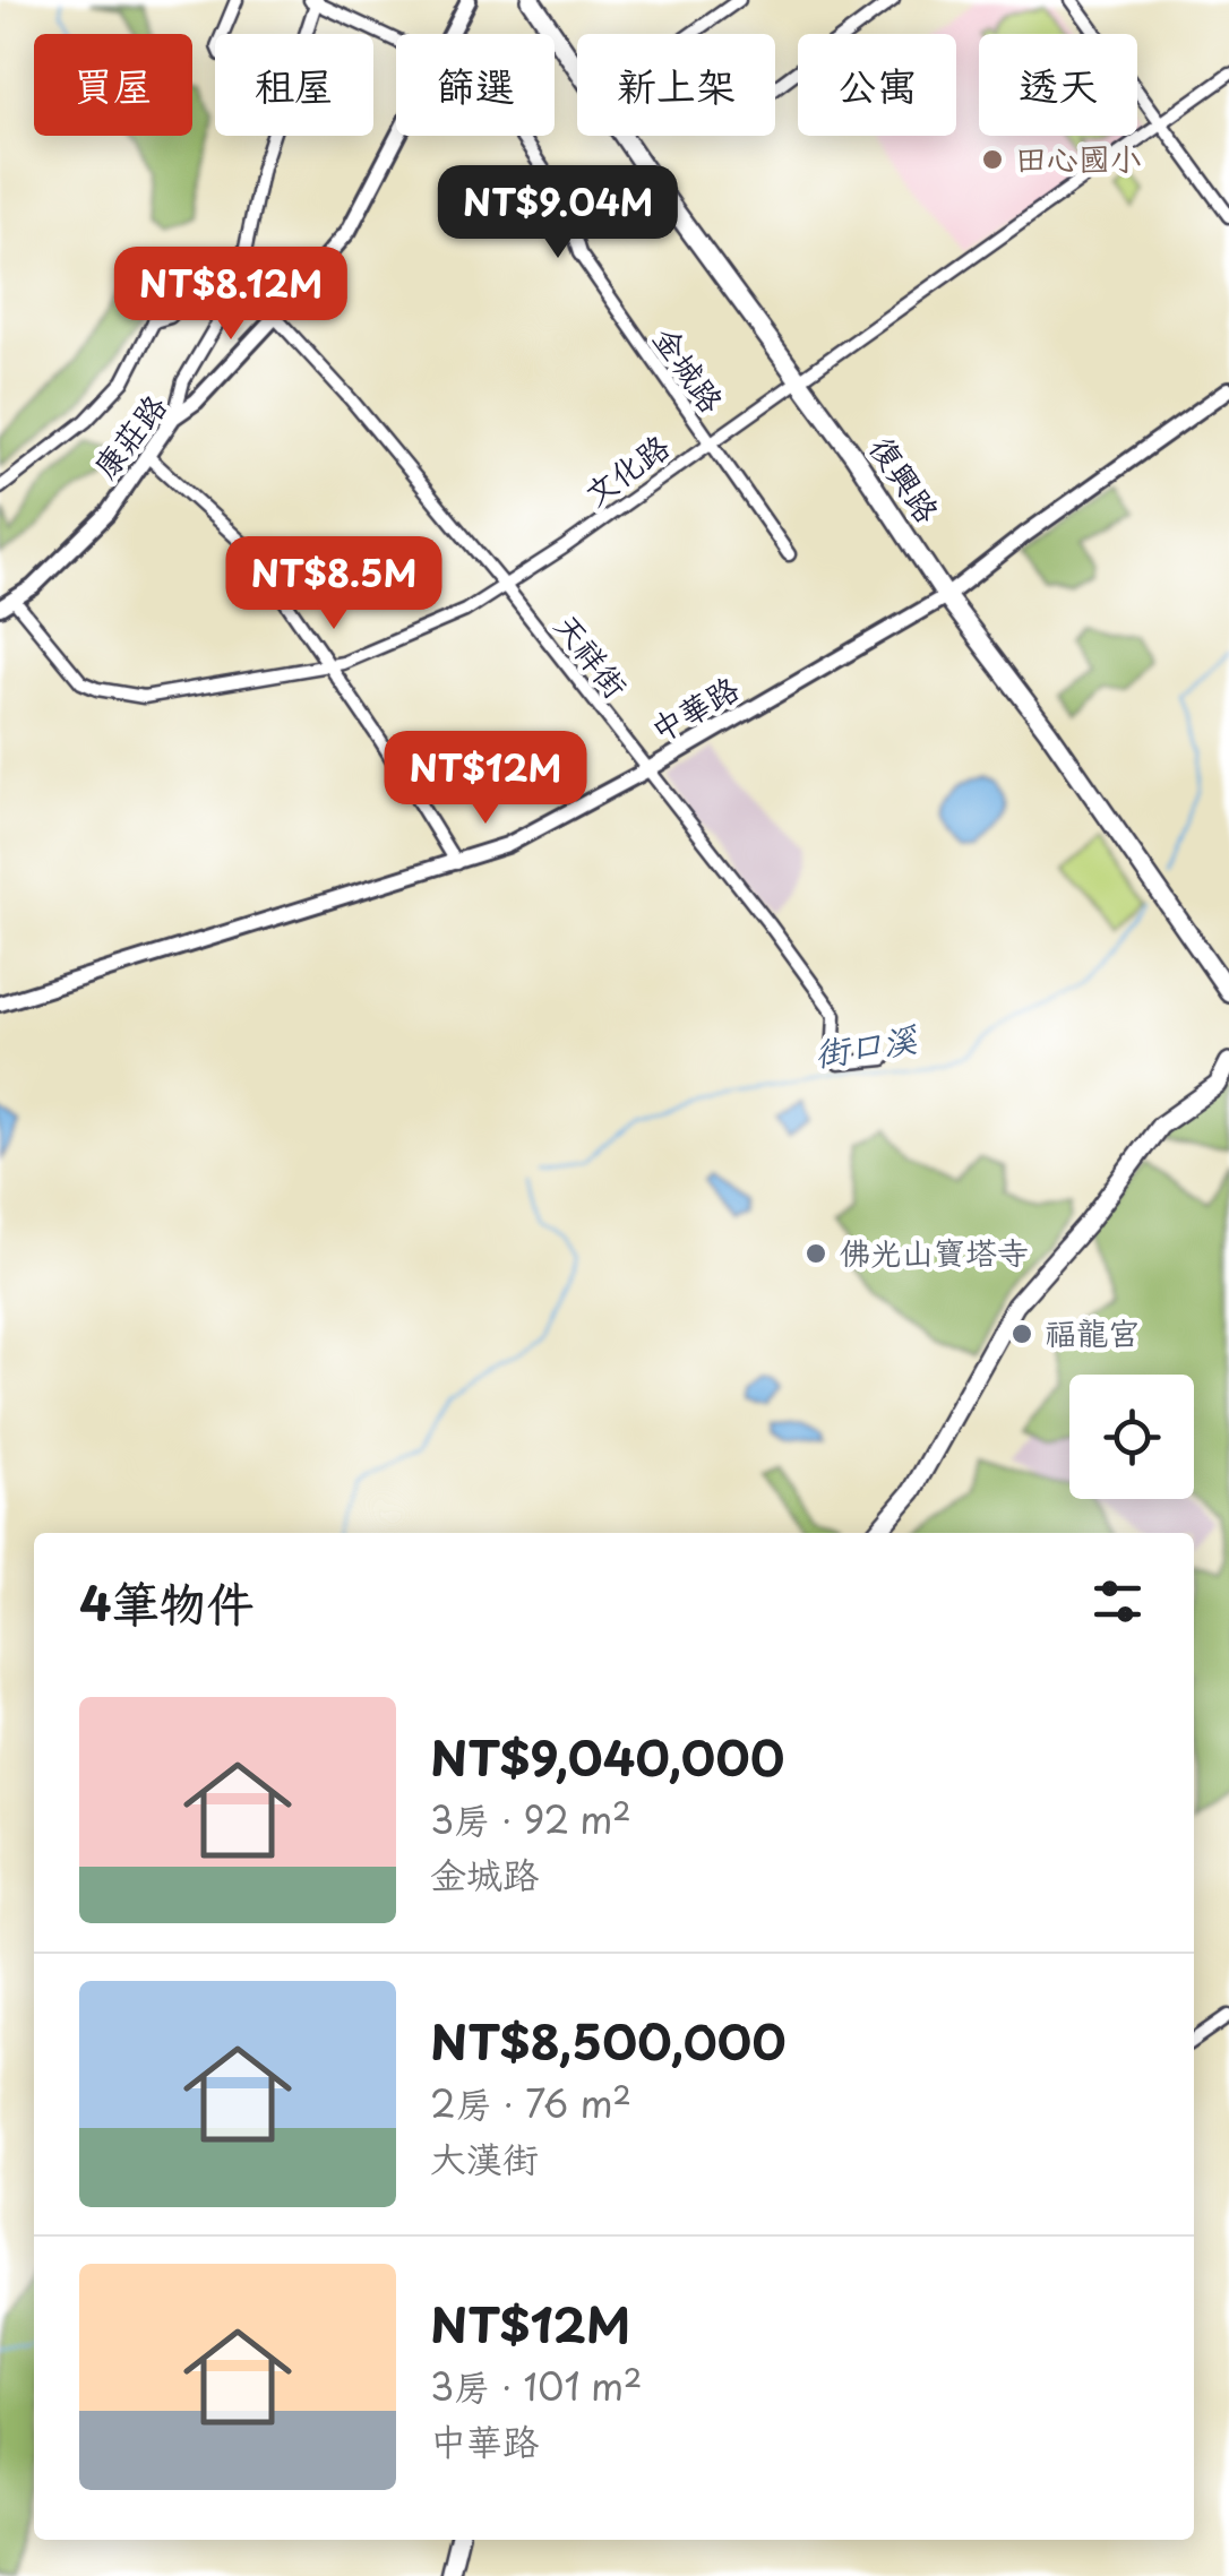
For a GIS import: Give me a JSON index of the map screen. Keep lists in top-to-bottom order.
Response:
{
  "streets": {
    "main road": ["復興路"],
    "street": [
      "金城路",
      "康莊路",
      "文化路",
      "天祥街",
      "中華路"
    ]
  },
  "crossings": [
    ["金城路", "文化路"],
    ["康莊路", "文化路"],
    ["康莊路", "天祥街"],
    ["文化路", "復興路"],
    ["文化路", "天祥街"],
    ["復興路", "中華路"],
    ["天祥街", "中華路"]
  ],
  "water": ["街口溪"],
  "places": ["田心國小", "佛光山寶塔寺", "福龍宮"],
  "page": {
    "chip": [
      "買屋",
      "租屋",
      "篩選",
      "新上架",
      "公寓",
      "透天"
    ],
    "price": [
      "NT$9.04M",
      "NT$8.12M",
      "NT$8.5M",
      "NT$12M"
    ],
    "heading": "4筆物件",
    "list": [
      {
        "name": "NT$9,040,000",
        "note": "3房 · 92 m² · 金城路"
      },
      {
        "name": "NT$8,500,000",
        "note": "2房 · 76 m² · 大漢街"
      },
      {
        "name": "NT$12M",
        "note": "3房 · 101 m² · 中華路"
      }
    ]
  }
}
